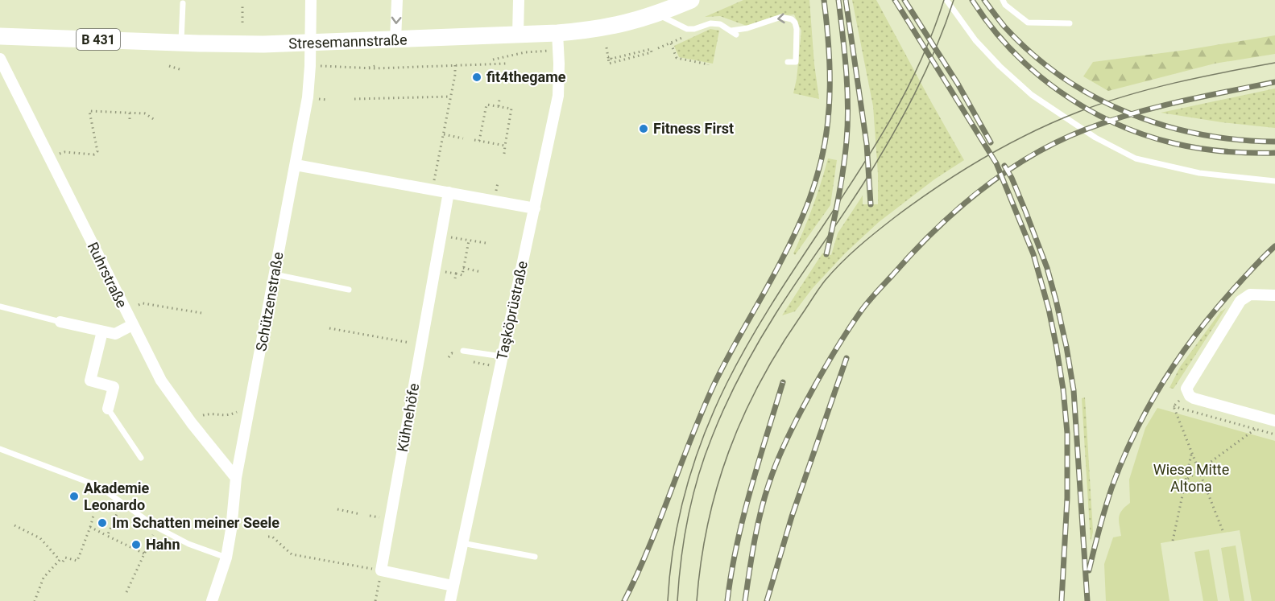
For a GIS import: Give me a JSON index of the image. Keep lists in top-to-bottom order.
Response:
{
  "streets": {
    "main road": ["B 431", "Stresemannstraße"],
    "street": [
      "Ruhrstraße",
      "Schützenstraße",
      "Taşköprüstraße",
      "Kühnehöfe"
    ]
  },
  "crossings": [
    ["Stresemannstraße", "Schützenstraße"],
    ["Stresemannstraße", "Taşköprüstraße"],
    ["Ruhrstraße", "Schützenstraße"]
  ],
  "parks": ["Wiese Mitte Altona"],
  "places": [
    "fit4thegame",
    "Fitness First",
    "Akademie Leonardo",
    "Im Schatten meiner Seele",
    "Hahn"
  ]
}
